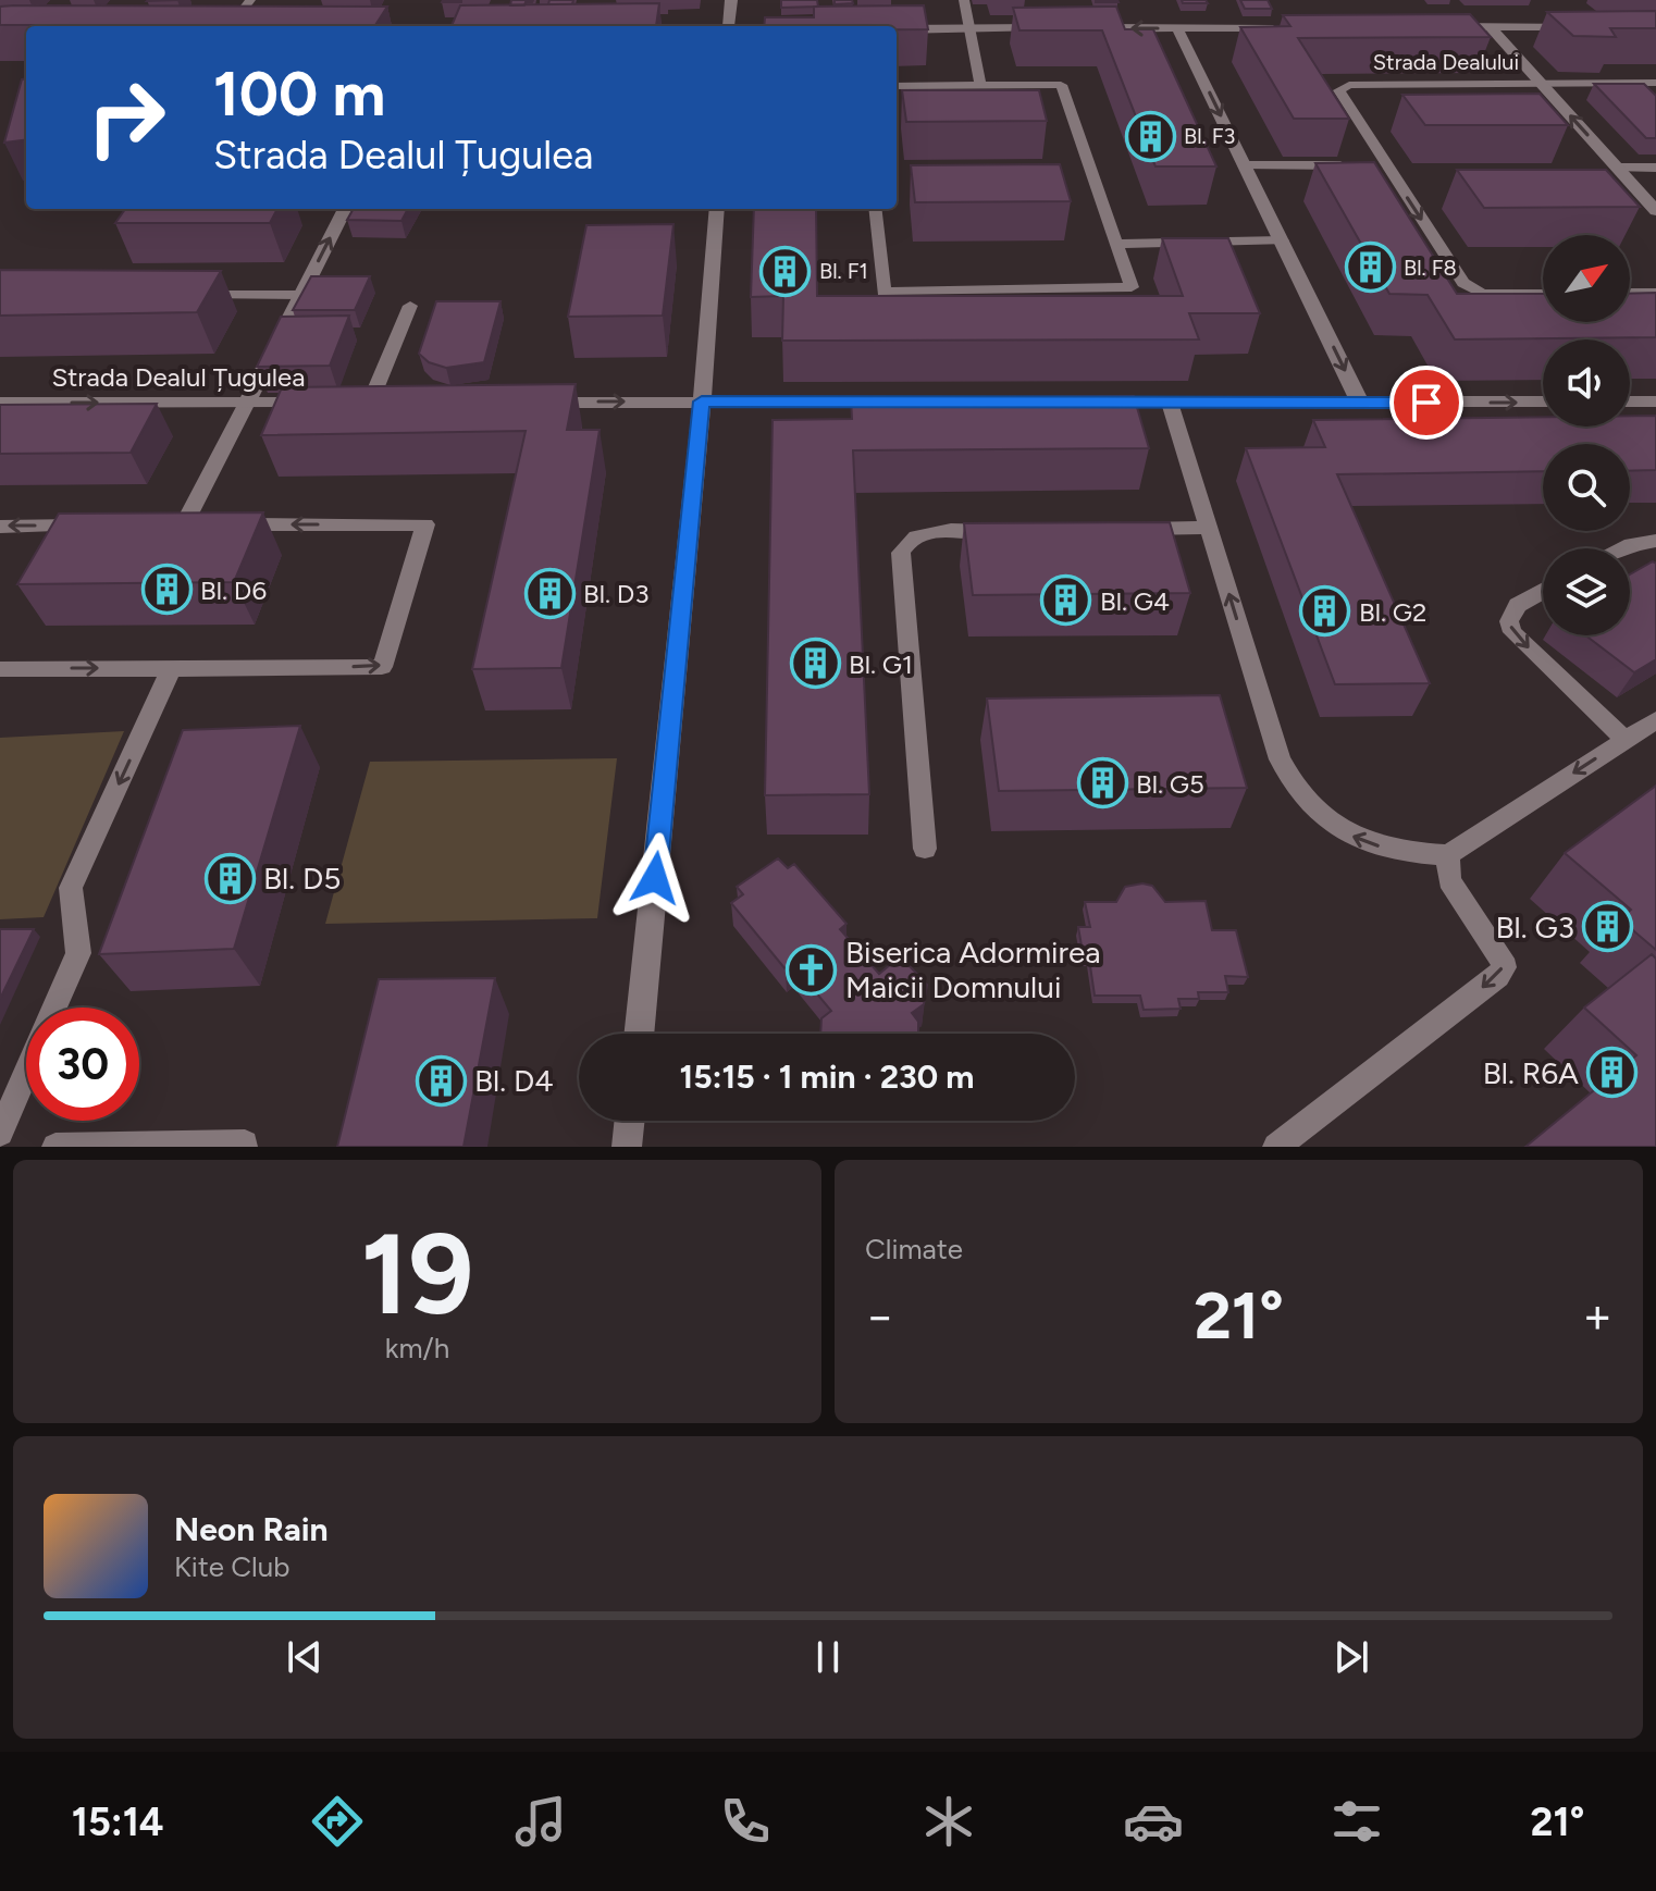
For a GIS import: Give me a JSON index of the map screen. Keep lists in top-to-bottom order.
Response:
{
  "streets": {
    "street": ["Strada Dealului", "Strada Dealul Țugulea"]
  },
  "one_way": ["Strada Dealul Țugulea"],
  "places": {
    "building": [
      "Bl. F3",
      "Bl. F8",
      "Bl. F1",
      "Bl. D6",
      "Bl. D3",
      "Bl. G4",
      "Bl. G2",
      "Bl. G1",
      "Bl. G5",
      "Bl. D5",
      "Bl. G3",
      "Bl. R6A",
      "Bl. D4"
    ],
    "church": ["Biserica Adormirea Maicii Domnului"]
  },
  "north": "top right",
  "page": {
    "turn": ["100 m", "Strada Dealul Țugulea"],
    "limit": "30",
    "trip": "15:15 · 1 min · 230 m",
    "tile": [
      ["19", "km/h"],
      "Climate"
    ],
    "heat": ["−", "21°", "+"],
    "song": ["Neon Rain", "Kite Club"],
    "tabs": ["15:14", "21°"]
  }
}
